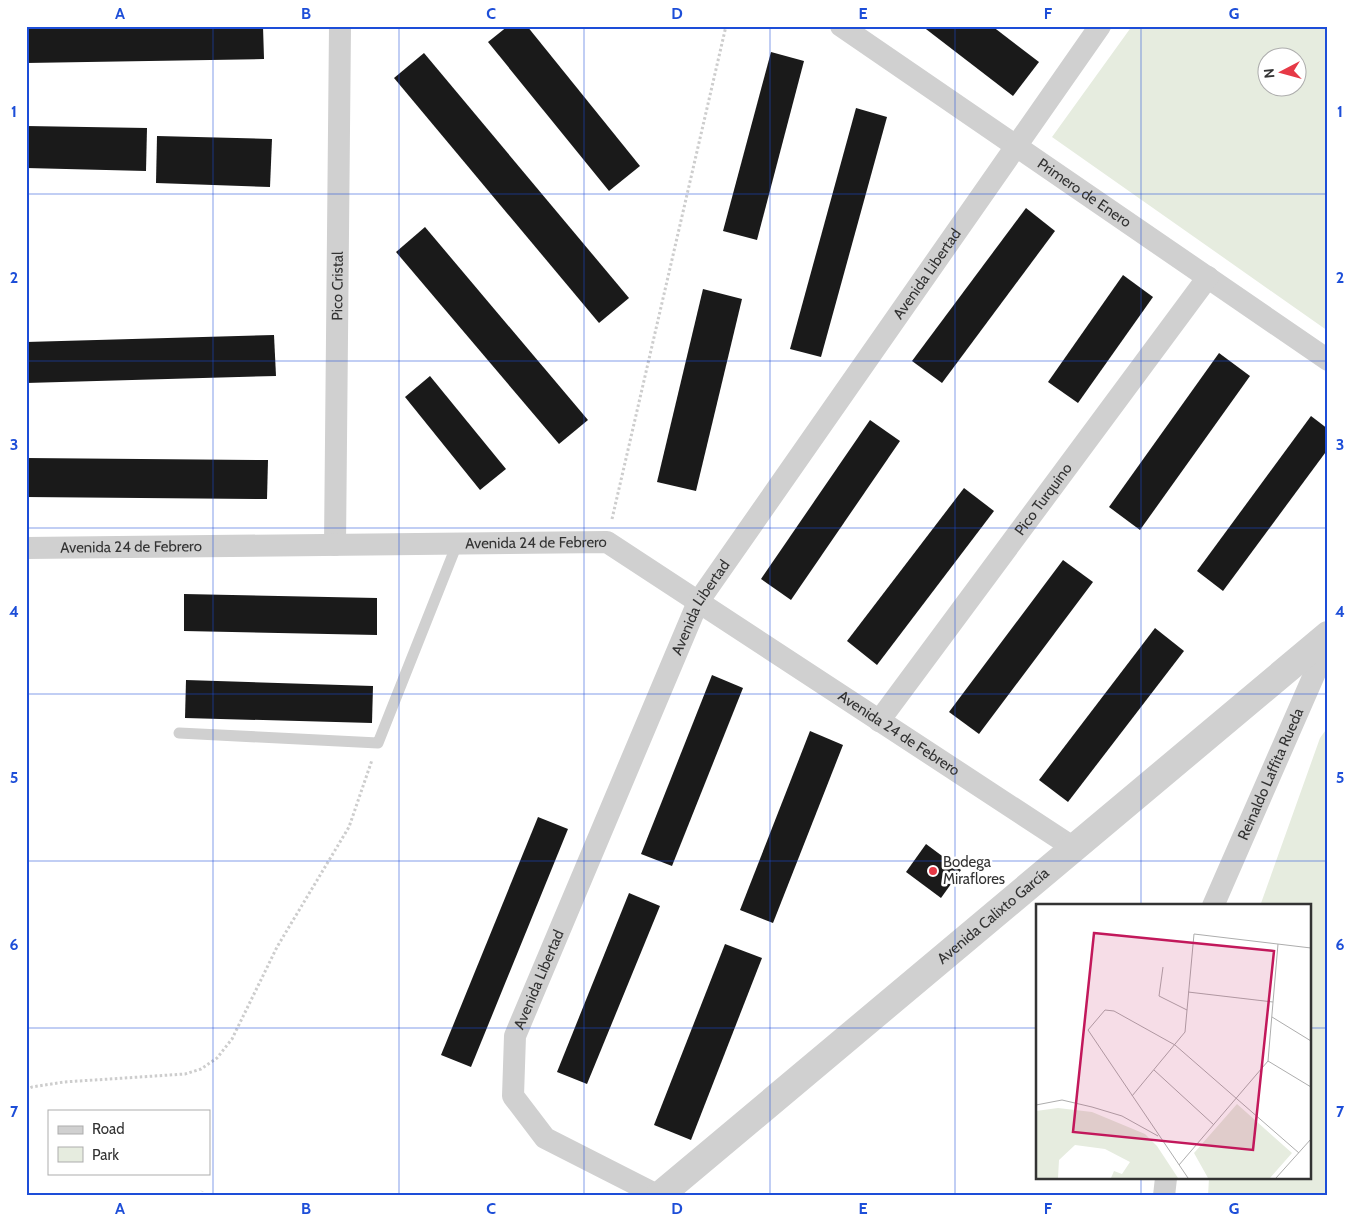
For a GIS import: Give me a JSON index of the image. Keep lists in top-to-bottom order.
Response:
{
  "streets": {
    "street": [
      "Primero de Enero",
      "Avenida Libertad",
      "Pico Cristal",
      "Pico Turquino",
      "Avenida 24 de Febrero",
      "Reinaldo Laffita Rueda",
      "Avenida Calixto García"
    ]
  },
  "crossings": [
    ["Primero de Enero", "Avenida Libertad"],
    ["Primero de Enero", "Pico Turquino"],
    ["Avenida Libertad", "Avenida 24 de Febrero"],
    ["Avenida Libertad", "Avenida Calixto García"],
    ["Pico Cristal", "Avenida 24 de Febrero"],
    ["Pico Turquino", "Avenida 24 de Febrero"],
    ["Avenida 24 de Febrero", "Avenida Calixto García"]
  ],
  "places": ["Bodega Miraflores"],
  "legend": ["Road", "Park"],
  "north": "left",
  "grid": {
    "columns": [
      "A",
      "B",
      "C",
      "D",
      "E",
      "F",
      "G"
    ],
    "rows": [
      "1",
      "2",
      "3",
      "4",
      "5",
      "6",
      "7"
    ]
  }
}
